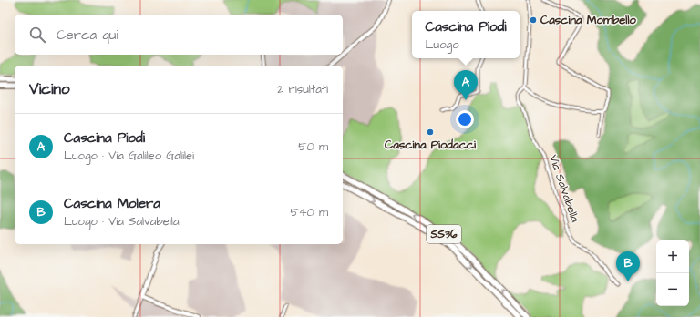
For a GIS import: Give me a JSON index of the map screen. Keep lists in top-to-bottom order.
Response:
{
  "streets": {
    "highway": ["SS36"],
    "street": ["Via Salvabella"]
  },
  "places": ["Cascina Mombello", "Cascina Piodacci"],
  "page": {
    "popup": ["Cascina Piodi", "Luogo"],
    "search": "Cerca qui",
    "heading": ["Vicino", "2 risultati"],
    "pins": ["A", "B"],
    "list": [
      {
        "mark": "A",
        "name": "Cascina Piodi",
        "note": "Luogo · Via Galileo Galilei",
        "value": "50 m"
      },
      {
        "mark": "B",
        "name": "Cascina Molera",
        "note": "Luogo · Via Salvabella",
        "value": "540 m"
      }
    ],
    "map_buttons": ["+", "−"]
  }
}
